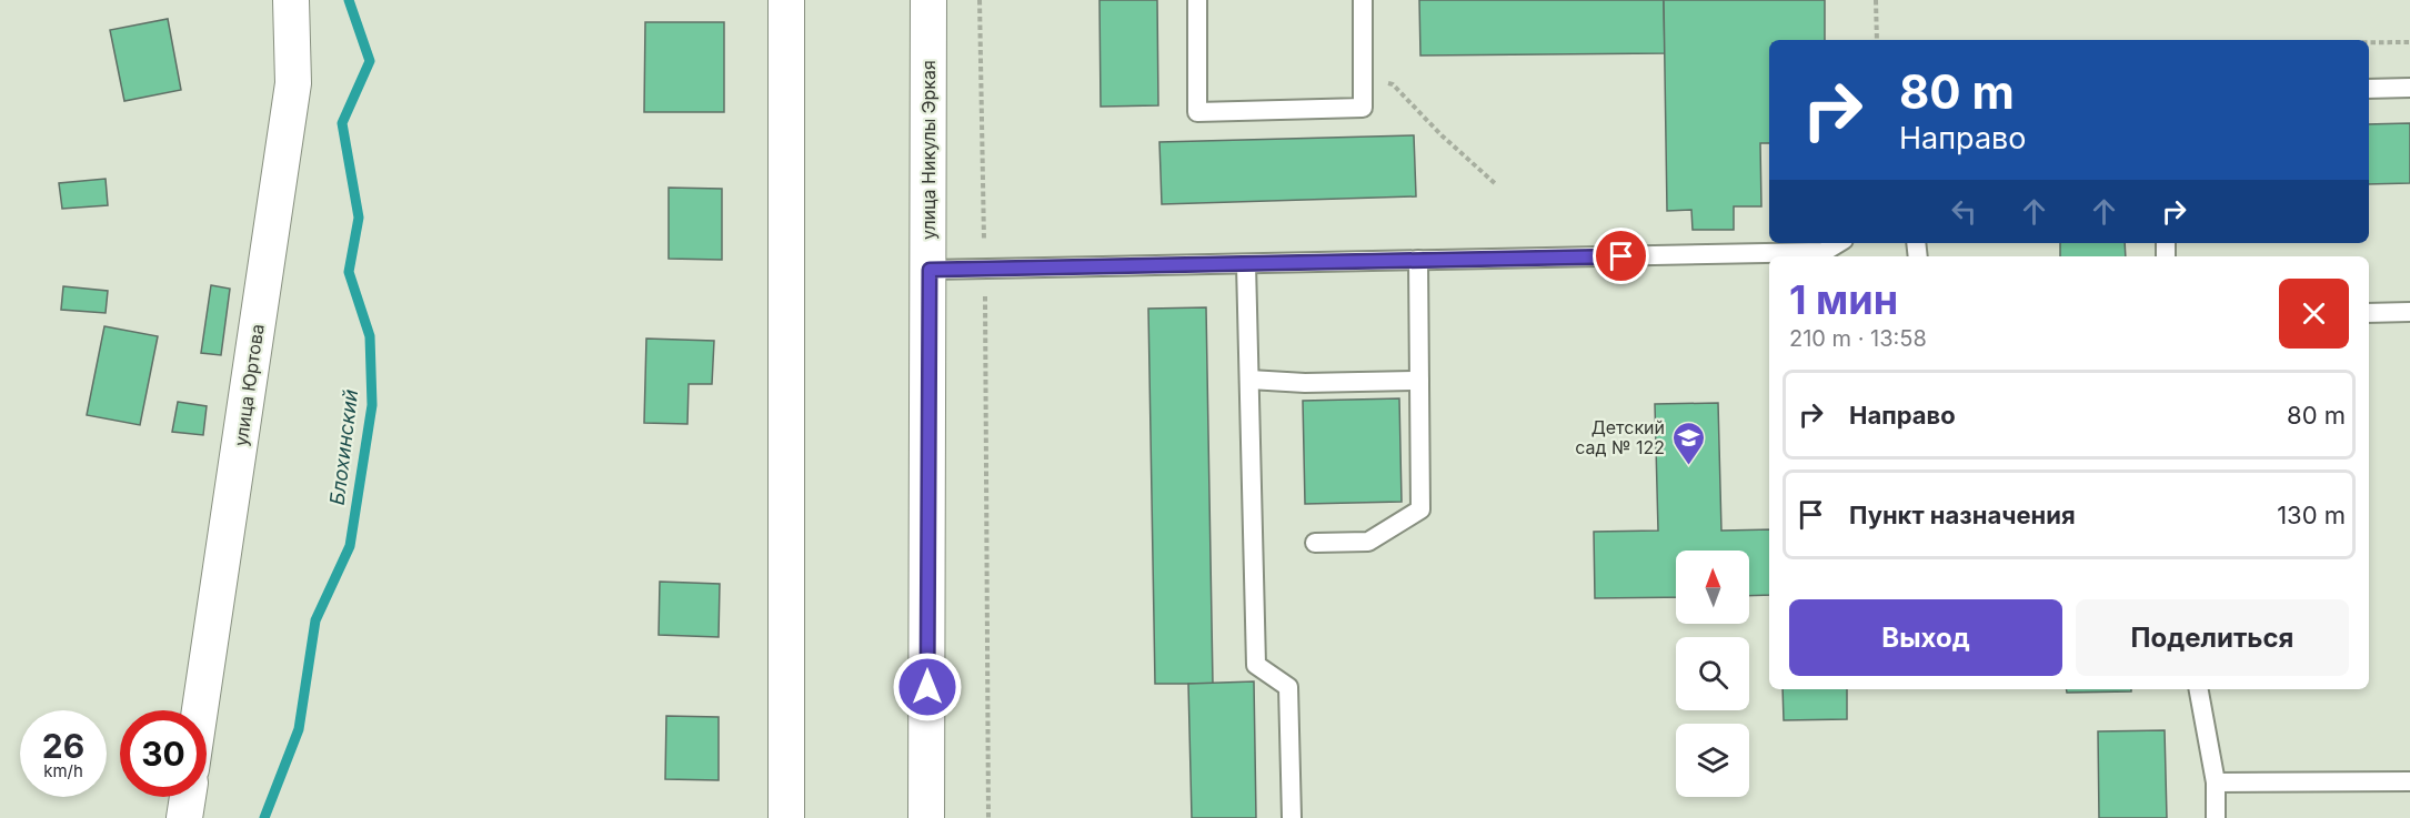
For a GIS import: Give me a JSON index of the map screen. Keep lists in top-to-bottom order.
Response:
{
  "streets": {
    "street": ["улица Никулы Эркая", "улица Юртова"]
  },
  "water": ["Блохинский"],
  "places": {
    "school or university": ["Детский сад № 122"]
  },
  "north": "top",
  "page": {
    "turn": ["80 m", "Направо"],
    "heading": ["1 мин", "210 m · 13:58"],
    "list": [
      {
        "name": "Направо",
        "value": "80 m"
      },
      {
        "name": "Пункт назначения",
        "value": "130 m"
      }
    ],
    "buttons": ["Выход", "Поделиться"],
    "speed": "26 km/h",
    "limit": "30"
  }
}
